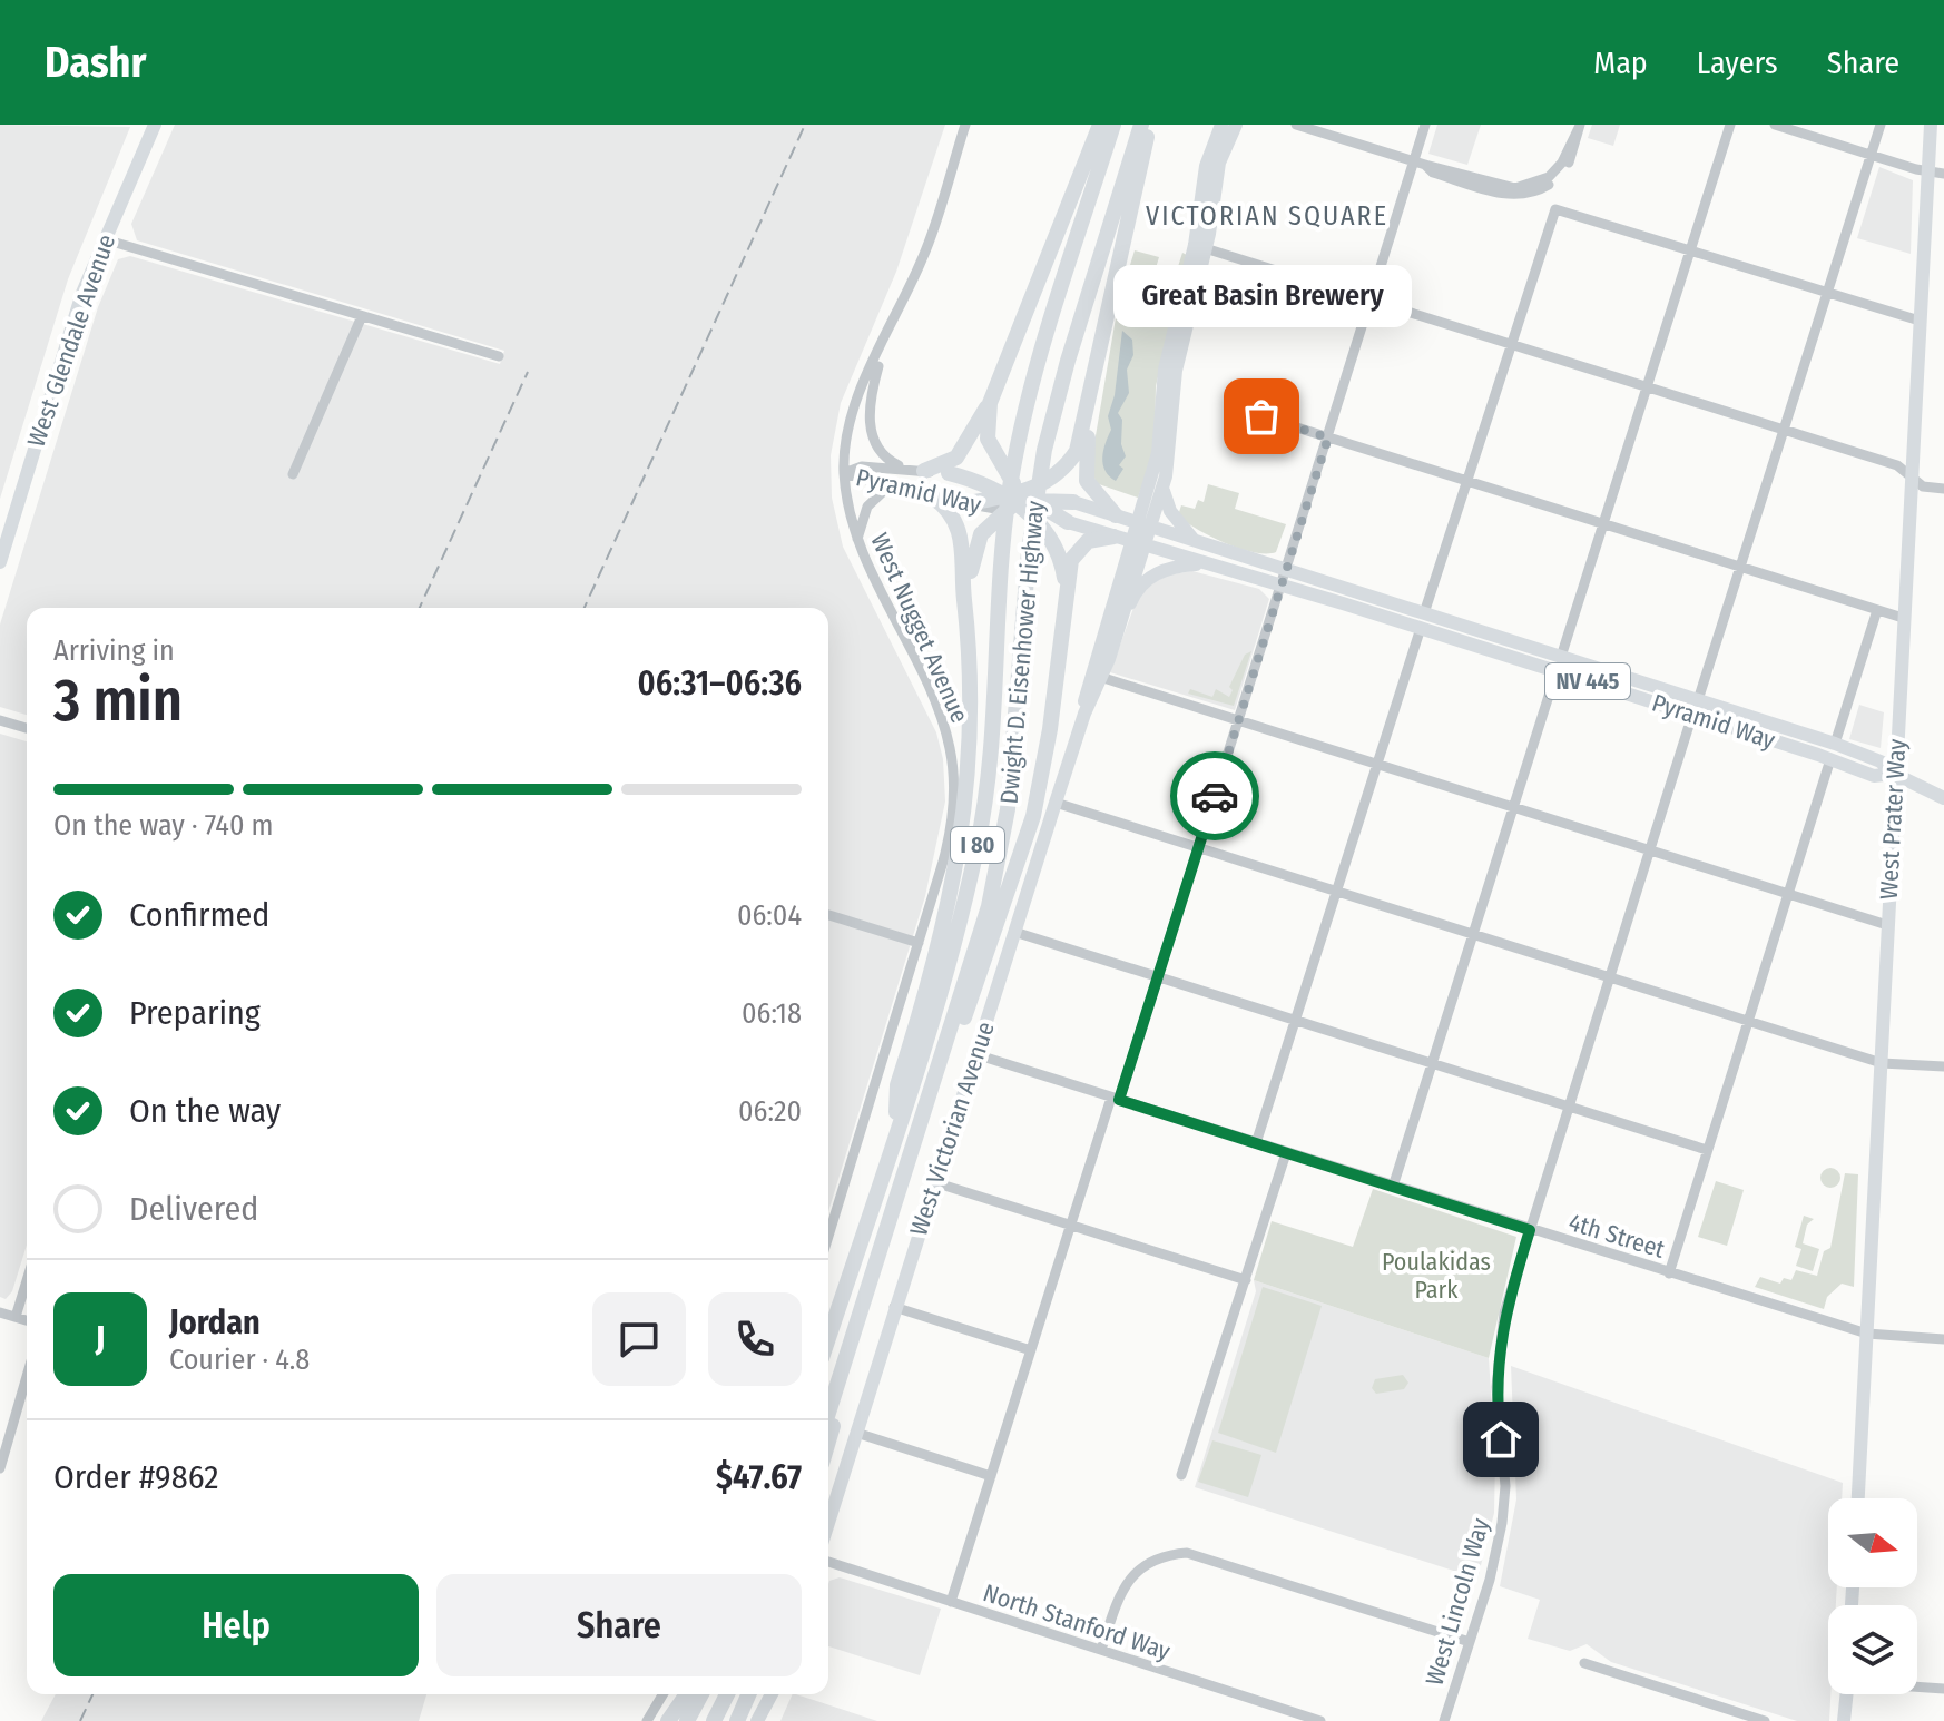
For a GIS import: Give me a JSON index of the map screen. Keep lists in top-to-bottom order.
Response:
{
  "streets": {
    "highway": ["Dwight D. Eisenhower Highway", "I 80"],
    "main road": [
      "West Glendale Avenue",
      "Pyramid Way",
      "NV 445",
      "West Prater Way",
      "West Victorian Avenue"
    ],
    "street": [
      "West Nugget Avenue",
      "4th Street",
      "West Lincoln Way",
      "North Stanford Way"
    ]
  },
  "crossings": [
    ["Pyramid Way", "West Nugget Avenue"],
    ["Pyramid Way", "West Prater Way"],
    ["Pyramid Way", "West Victorian Avenue"],
    ["Pyramid Way", "West Lincoln Way"],
    ["West Prater Way", "4th Street"],
    ["West Victorian Avenue", "4th Street"],
    ["4th Street", "West Lincoln Way"]
  ],
  "districts": ["VICTORIAN SQUARE"],
  "parks": ["Poulakidas Park"],
  "places": ["Great Basin Brewery"],
  "north": "right",
  "page": {
    "header": "Dashr",
    "nav": ["Map", "Layers", "Share"],
    "bubble": "Great Basin Brewery",
    "heading": ["3 min", "Arriving in", "06:31–06:36"],
    "panel": [
      "Jordan",
      "Courier · 4.8",
      "Order #9862",
      "$47.67"
    ],
    "bar": "On the way · 740 m",
    "list": [
      ["Confirmed", "06:04"],
      ["Preparing", "06:18"],
      ["On the way", "06:20"],
      "Delivered"
    ],
    "round": "J",
    "buttons": ["Help", "Share"]
  }
}
